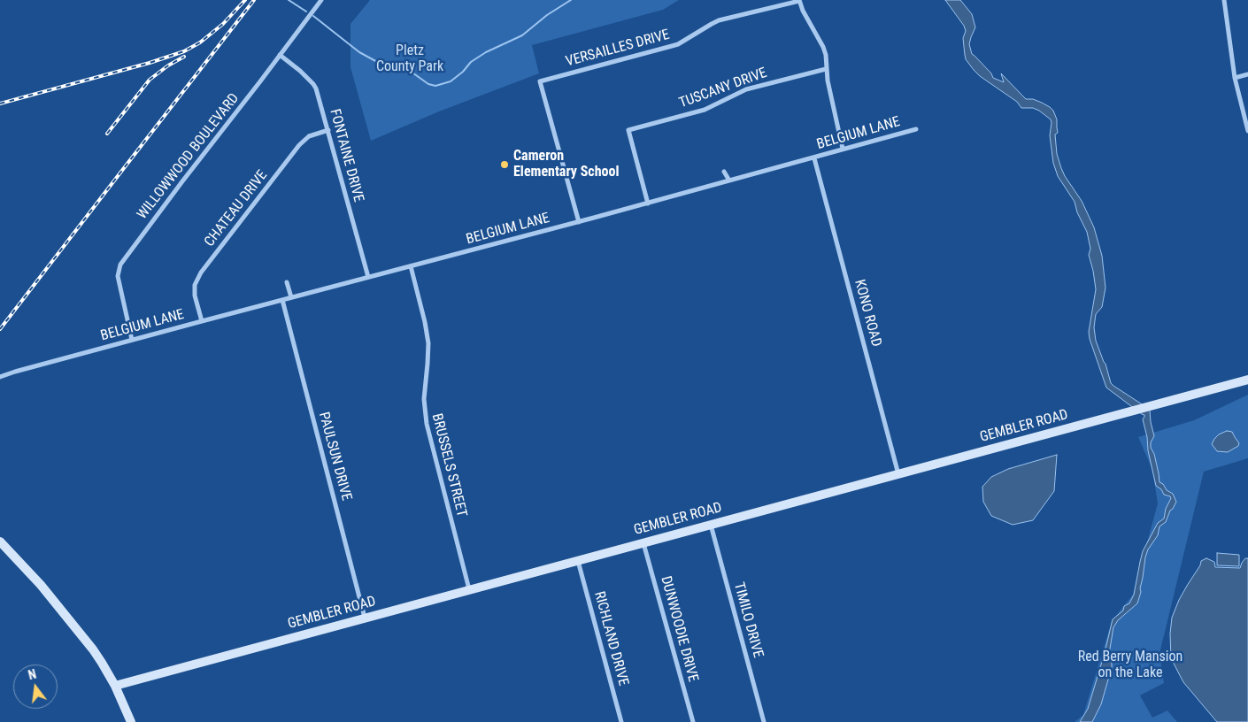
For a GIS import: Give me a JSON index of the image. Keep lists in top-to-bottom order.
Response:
{
  "streets": {
    "main road": ["GEMBLER ROAD"],
    "street": [
      "VERSAILLES DRIVE",
      "TUSCANY DRIVE",
      "BELGIUM LANE",
      "FONTAINE DRIVE",
      "WILLOWWOOD BOULEVARD",
      "CHATEAU DRIVE",
      "KONO ROAD",
      "PAULSUN DRIVE",
      "BRUSSELS STREET",
      "TIMILO DRIVE",
      "DUNWOODIE DRIVE",
      "RICHLAND DRIVE"
    ]
  },
  "crossings": [
    ["VERSAILLES DRIVE", "BELGIUM LANE"],
    ["TUSCANY DRIVE", "BELGIUM LANE"],
    ["BELGIUM LANE", "FONTAINE DRIVE"],
    ["BELGIUM LANE", "WILLOWWOOD BOULEVARD"],
    ["BELGIUM LANE", "CHATEAU DRIVE"],
    ["BELGIUM LANE", "KONO ROAD"],
    ["BELGIUM LANE", "PAULSUN DRIVE"],
    ["BELGIUM LANE", "BRUSSELS STREET"],
    ["FONTAINE DRIVE", "WILLOWWOOD BOULEVARD"],
    ["FONTAINE DRIVE", "CHATEAU DRIVE"],
    ["KONO ROAD", "GEMBLER ROAD"],
    ["GEMBLER ROAD", "PAULSUN DRIVE"],
    ["GEMBLER ROAD", "BRUSSELS STREET"],
    ["GEMBLER ROAD", "TIMILO DRIVE"],
    ["GEMBLER ROAD", "DUNWOODIE DRIVE"],
    ["GEMBLER ROAD", "RICHLAND DRIVE"]
  ],
  "parks": ["Pletz County Park", "Red Berry Mansion on the Lake"],
  "places": ["Cameron Elementary School"],
  "north": "top"
}
